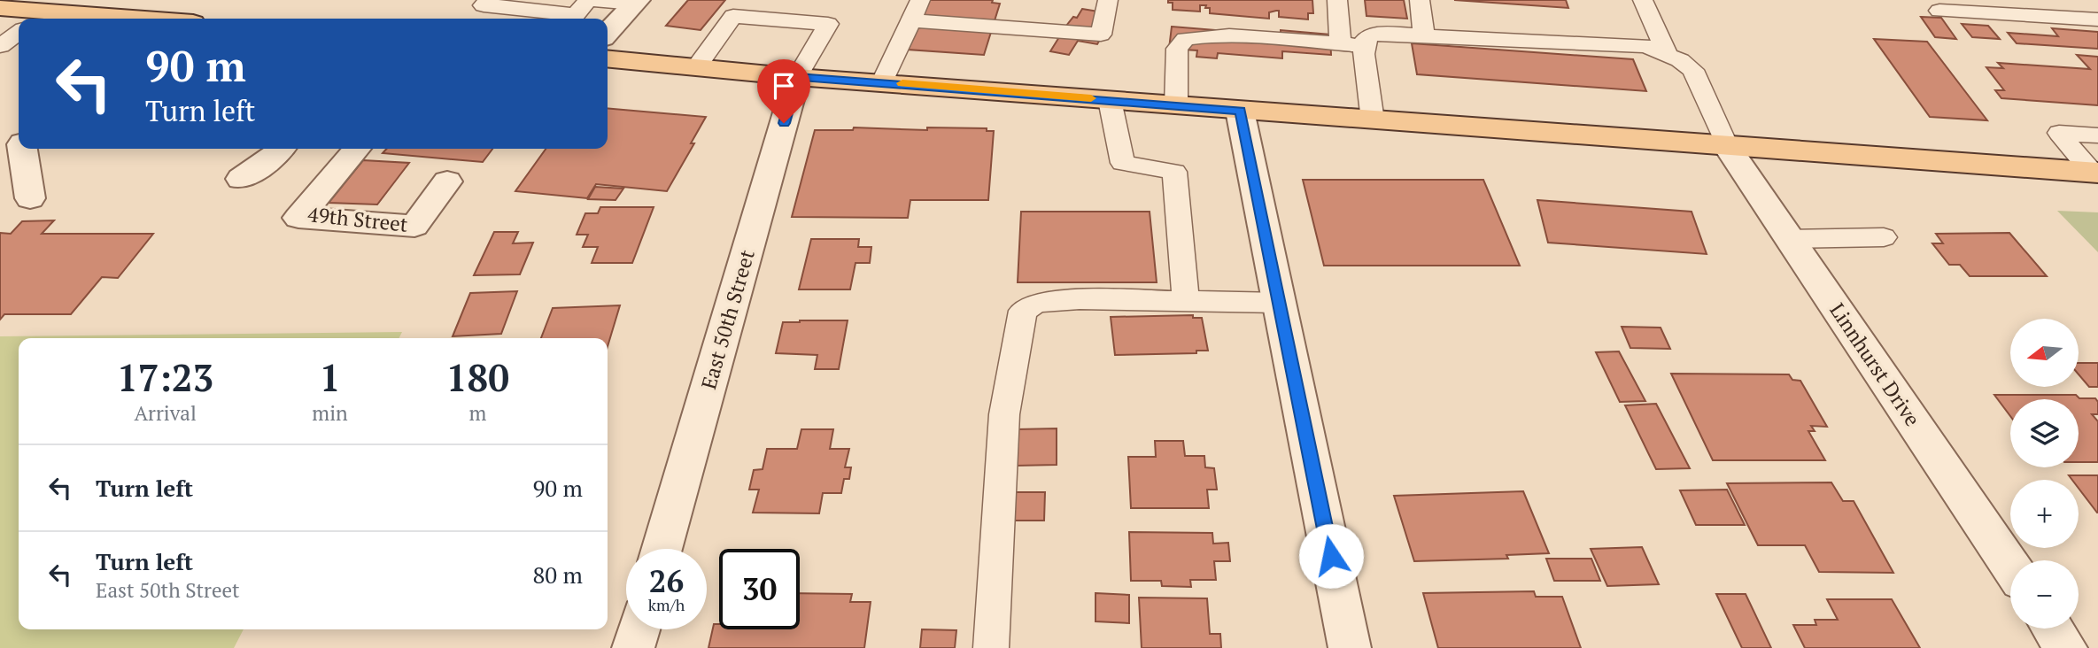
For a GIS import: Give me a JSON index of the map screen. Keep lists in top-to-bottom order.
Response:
{
  "streets": {
    "street": ["49th Street", "East 50th Street", "Linnhurst Drive"]
  },
  "north": "left",
  "page": {
    "turn": ["90 m", "Turn left"],
    "map_buttons": ["+", "−"],
    "eta": [
      "17:23",
      "Arrival",
      "1",
      "min",
      "180",
      "m"
    ],
    "list": [
      {
        "name": "Turn left",
        "value": "90 m"
      },
      {
        "name": "Turn left",
        "note": "East 50th Street",
        "value": "80 m"
      }
    ],
    "speed": "26 km/h",
    "limit": "30"
  }
}
